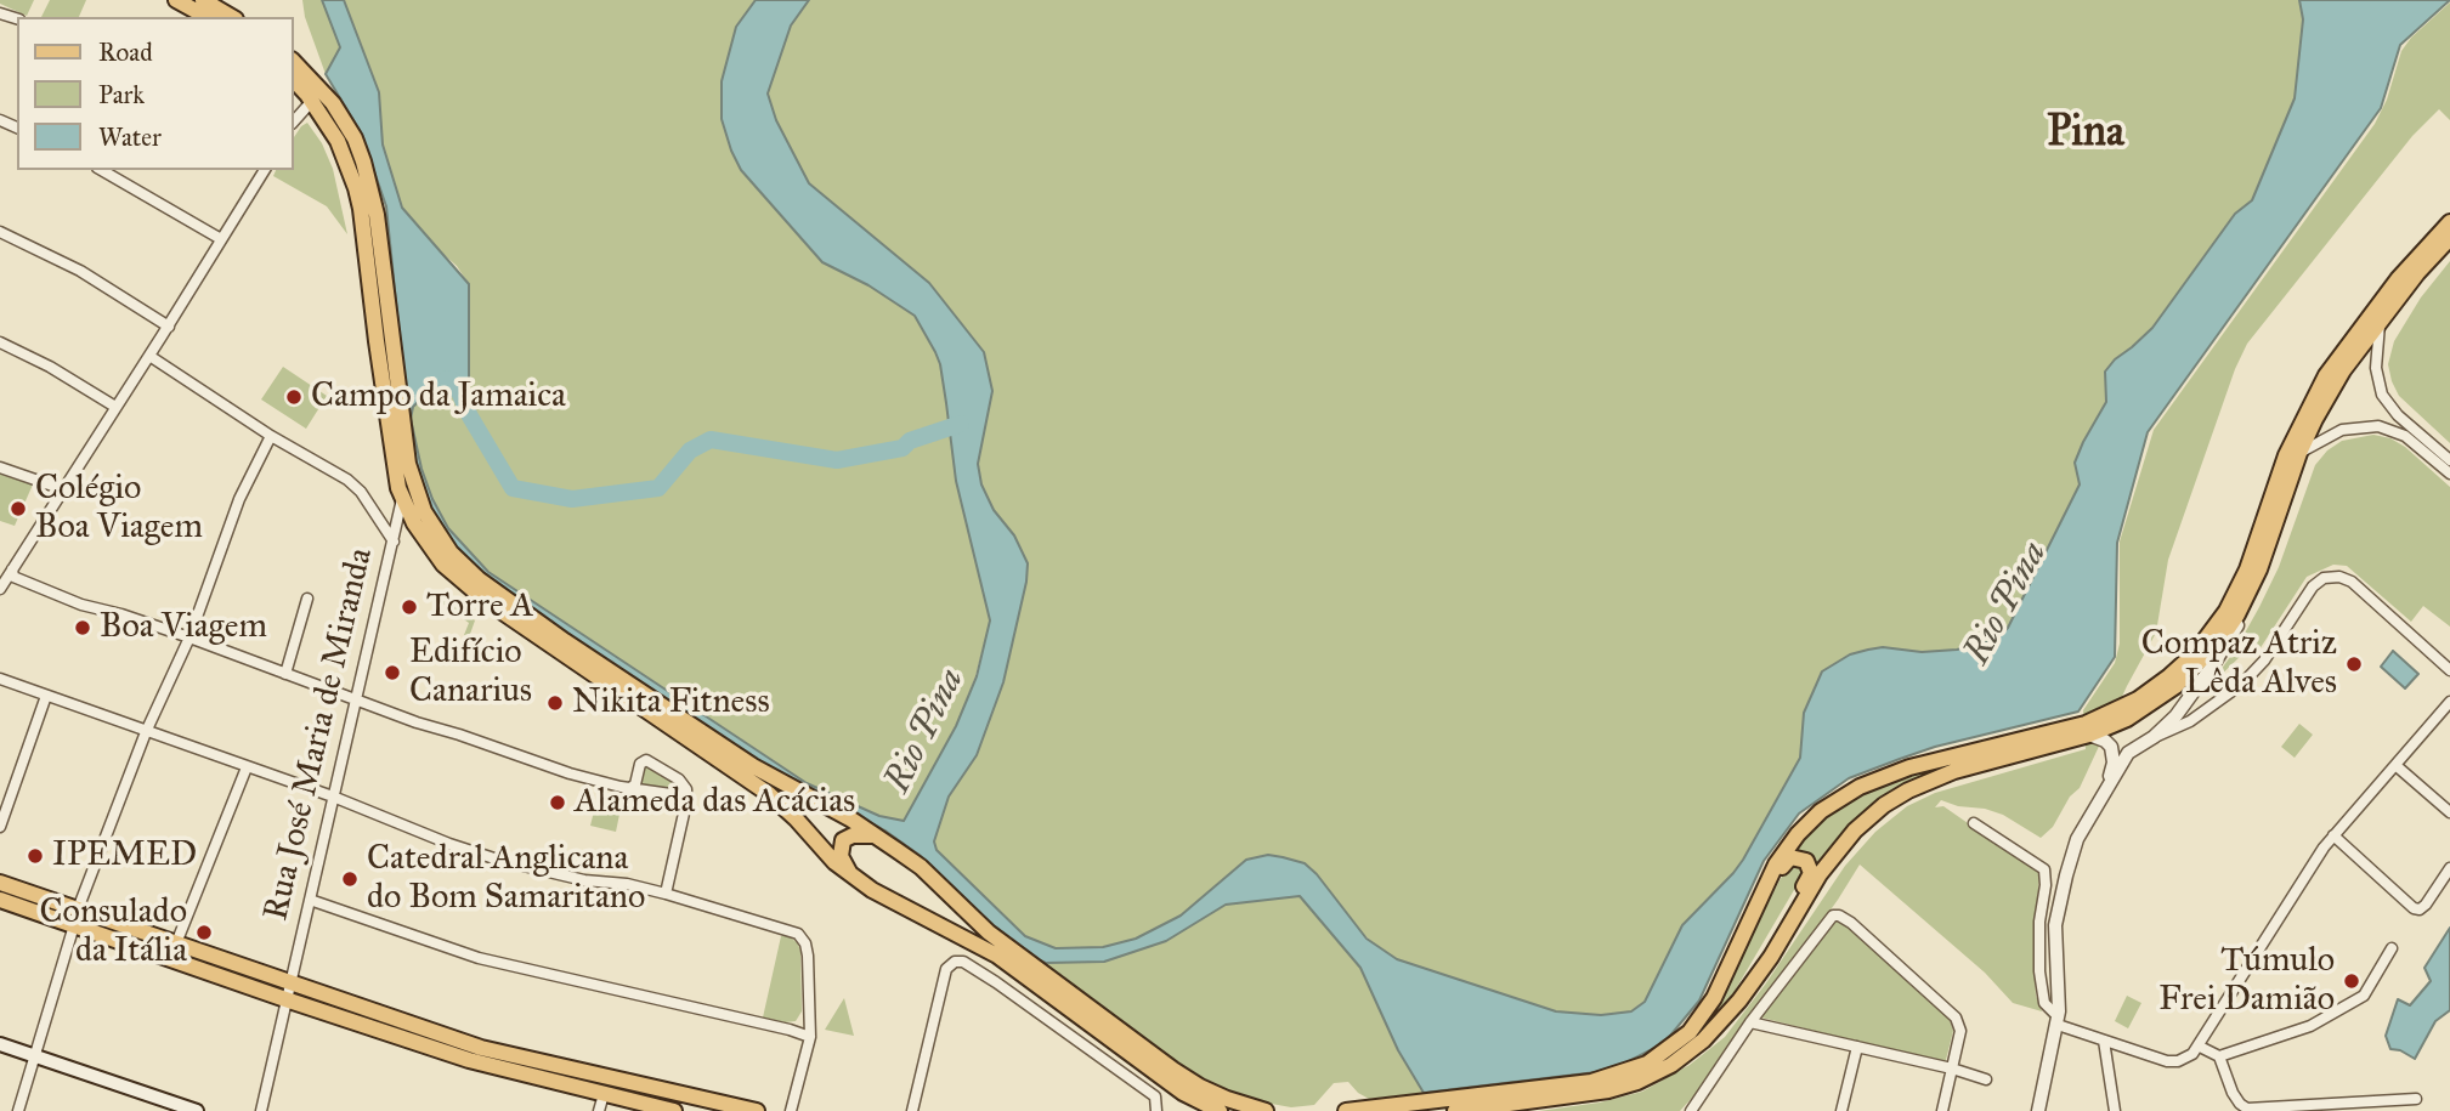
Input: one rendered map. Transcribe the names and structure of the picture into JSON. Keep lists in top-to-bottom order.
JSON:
{
  "streets": {
    "street": ["Rua José Maria de Miranda"]
  },
  "districts": ["Pina"],
  "water": ["Rio Pina"],
  "places": [
    "Campo da Jamaica",
    "Colégio Boa Viagem",
    "Torre A",
    "Boa Viagem",
    "Compaz Atriz Lêda Alves",
    "Edifício Canarius",
    "Nikita Fitness",
    "Alameda das Acácias",
    "IPEMED",
    "Catedral Anglicana do Bom Samaritano",
    "Consulado da Itália",
    "Túmulo Frei Damião"
  ],
  "legend": ["Road", "Park", "Water"]
}
